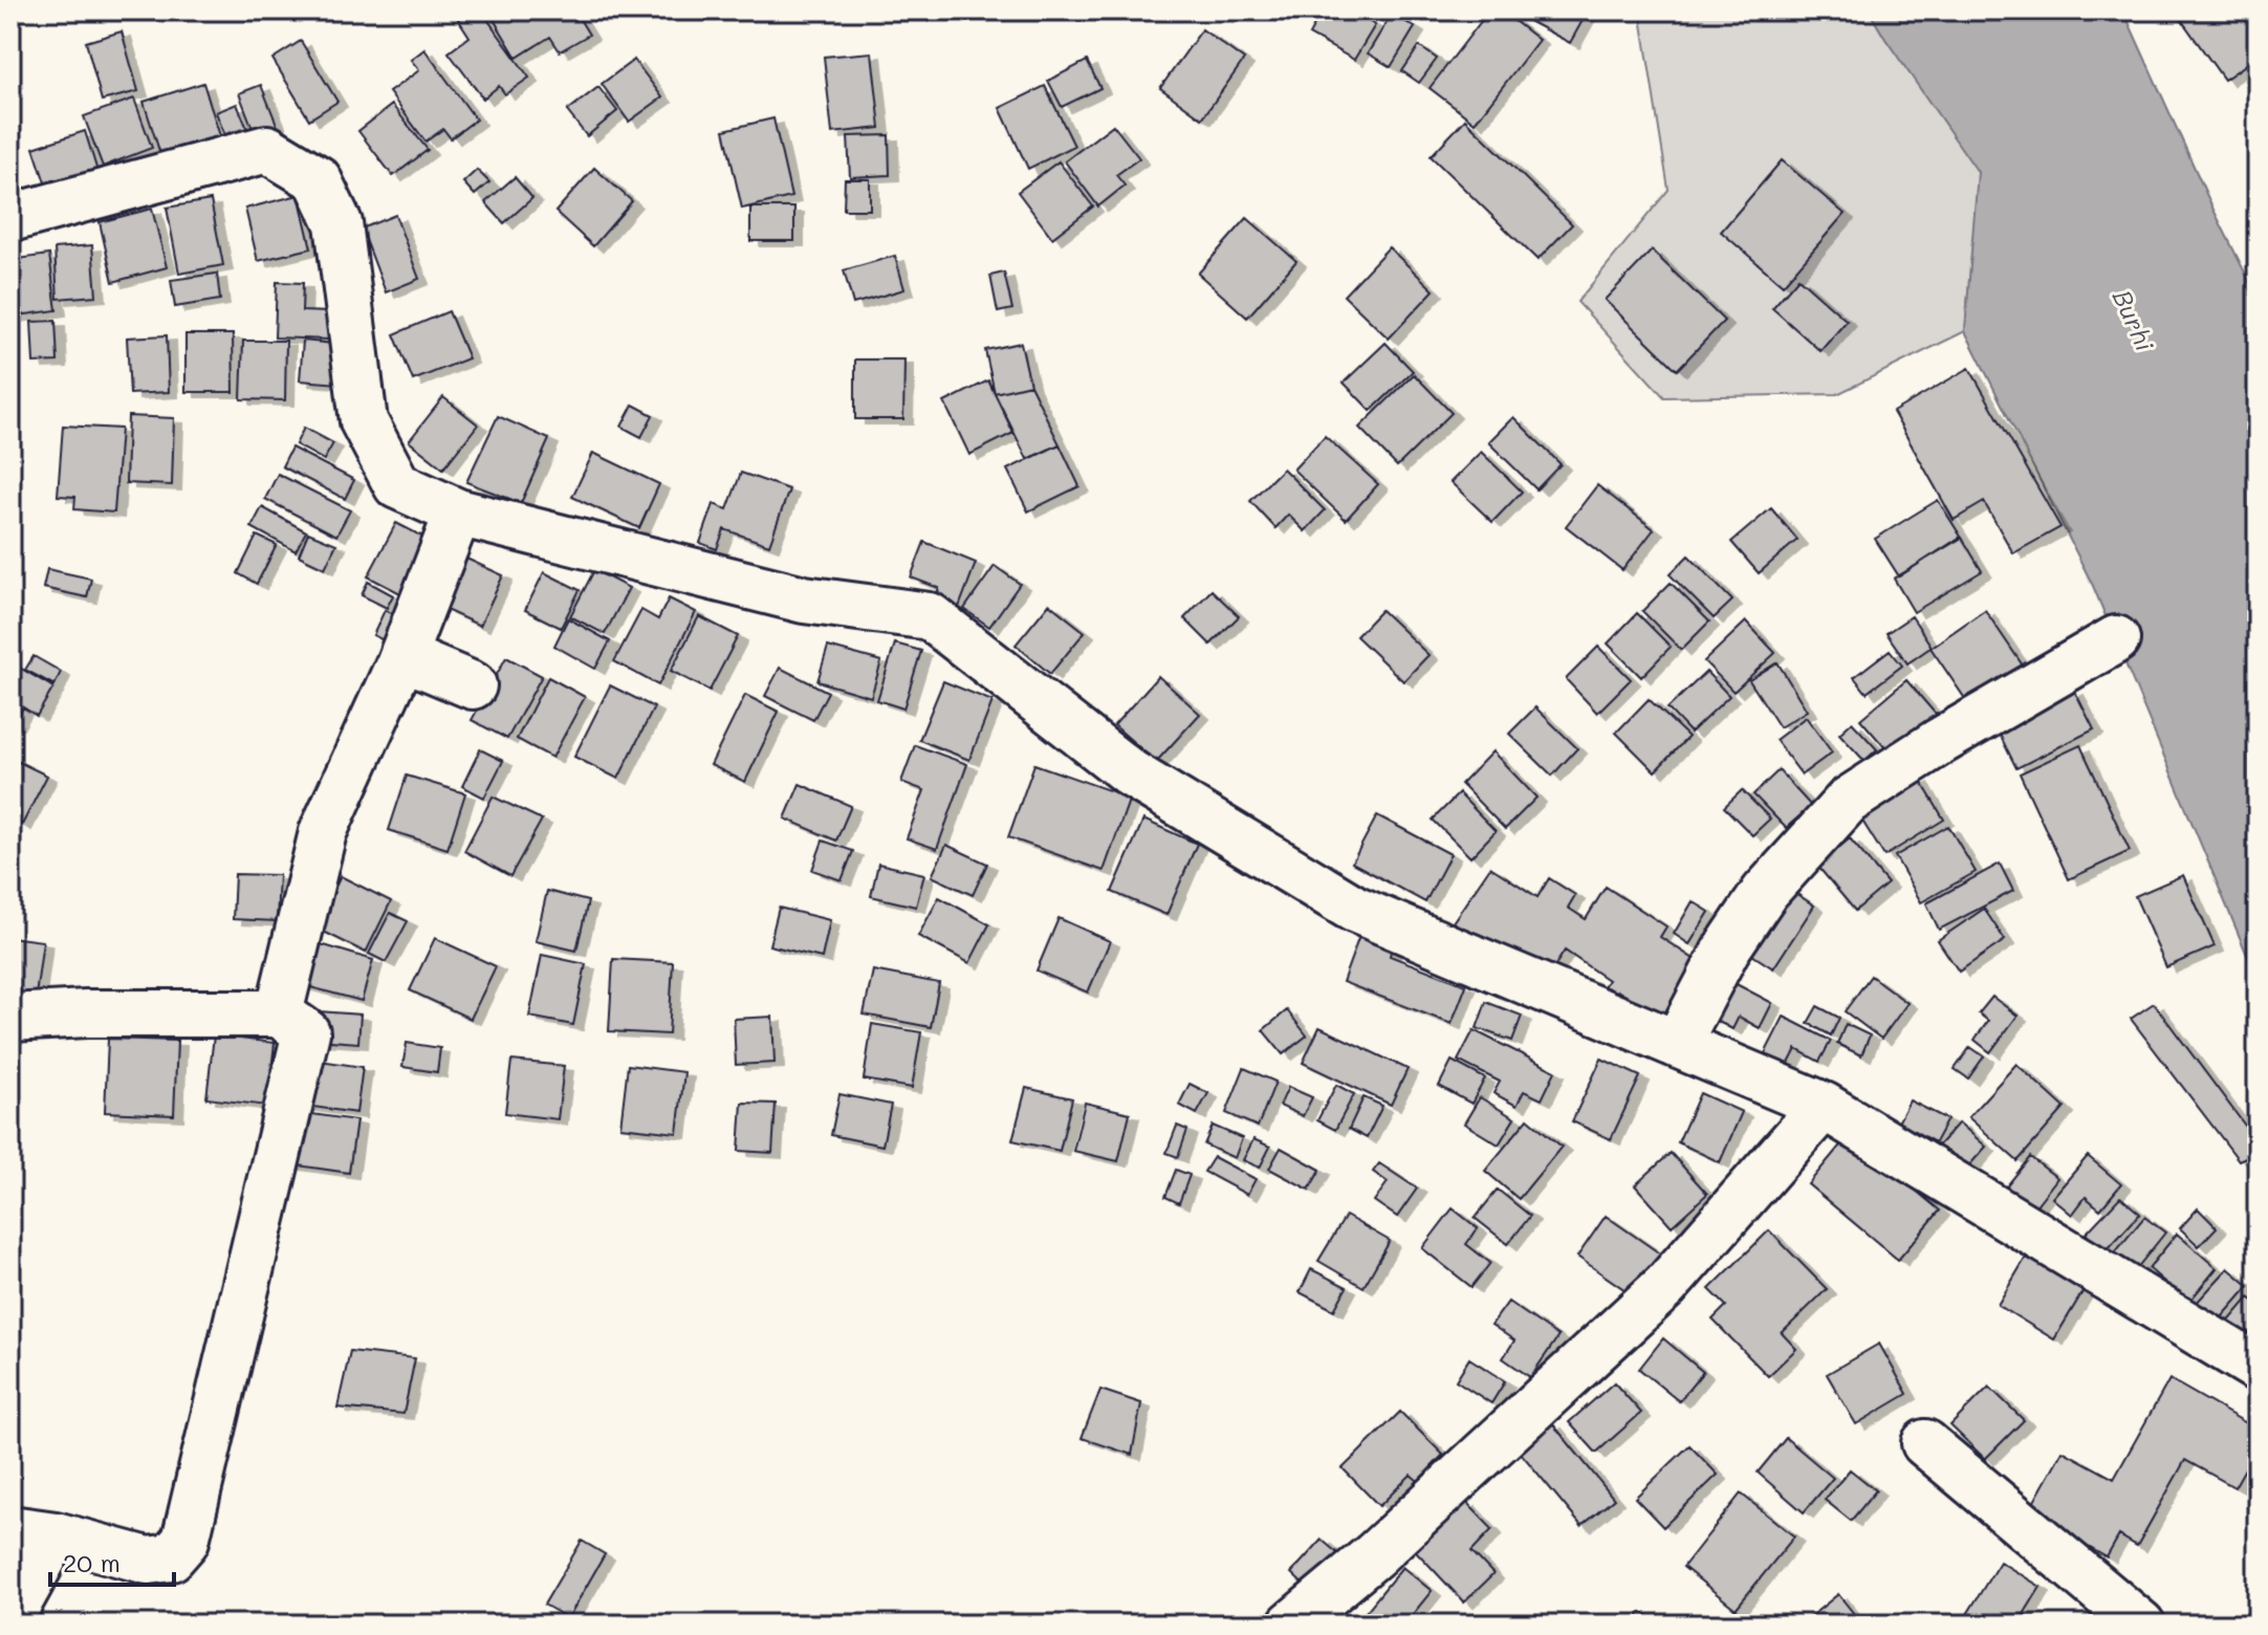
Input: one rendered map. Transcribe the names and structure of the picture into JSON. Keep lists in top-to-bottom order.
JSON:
{
  "water": ["Burhi"],
  "scale_bar": "20 m"
}
